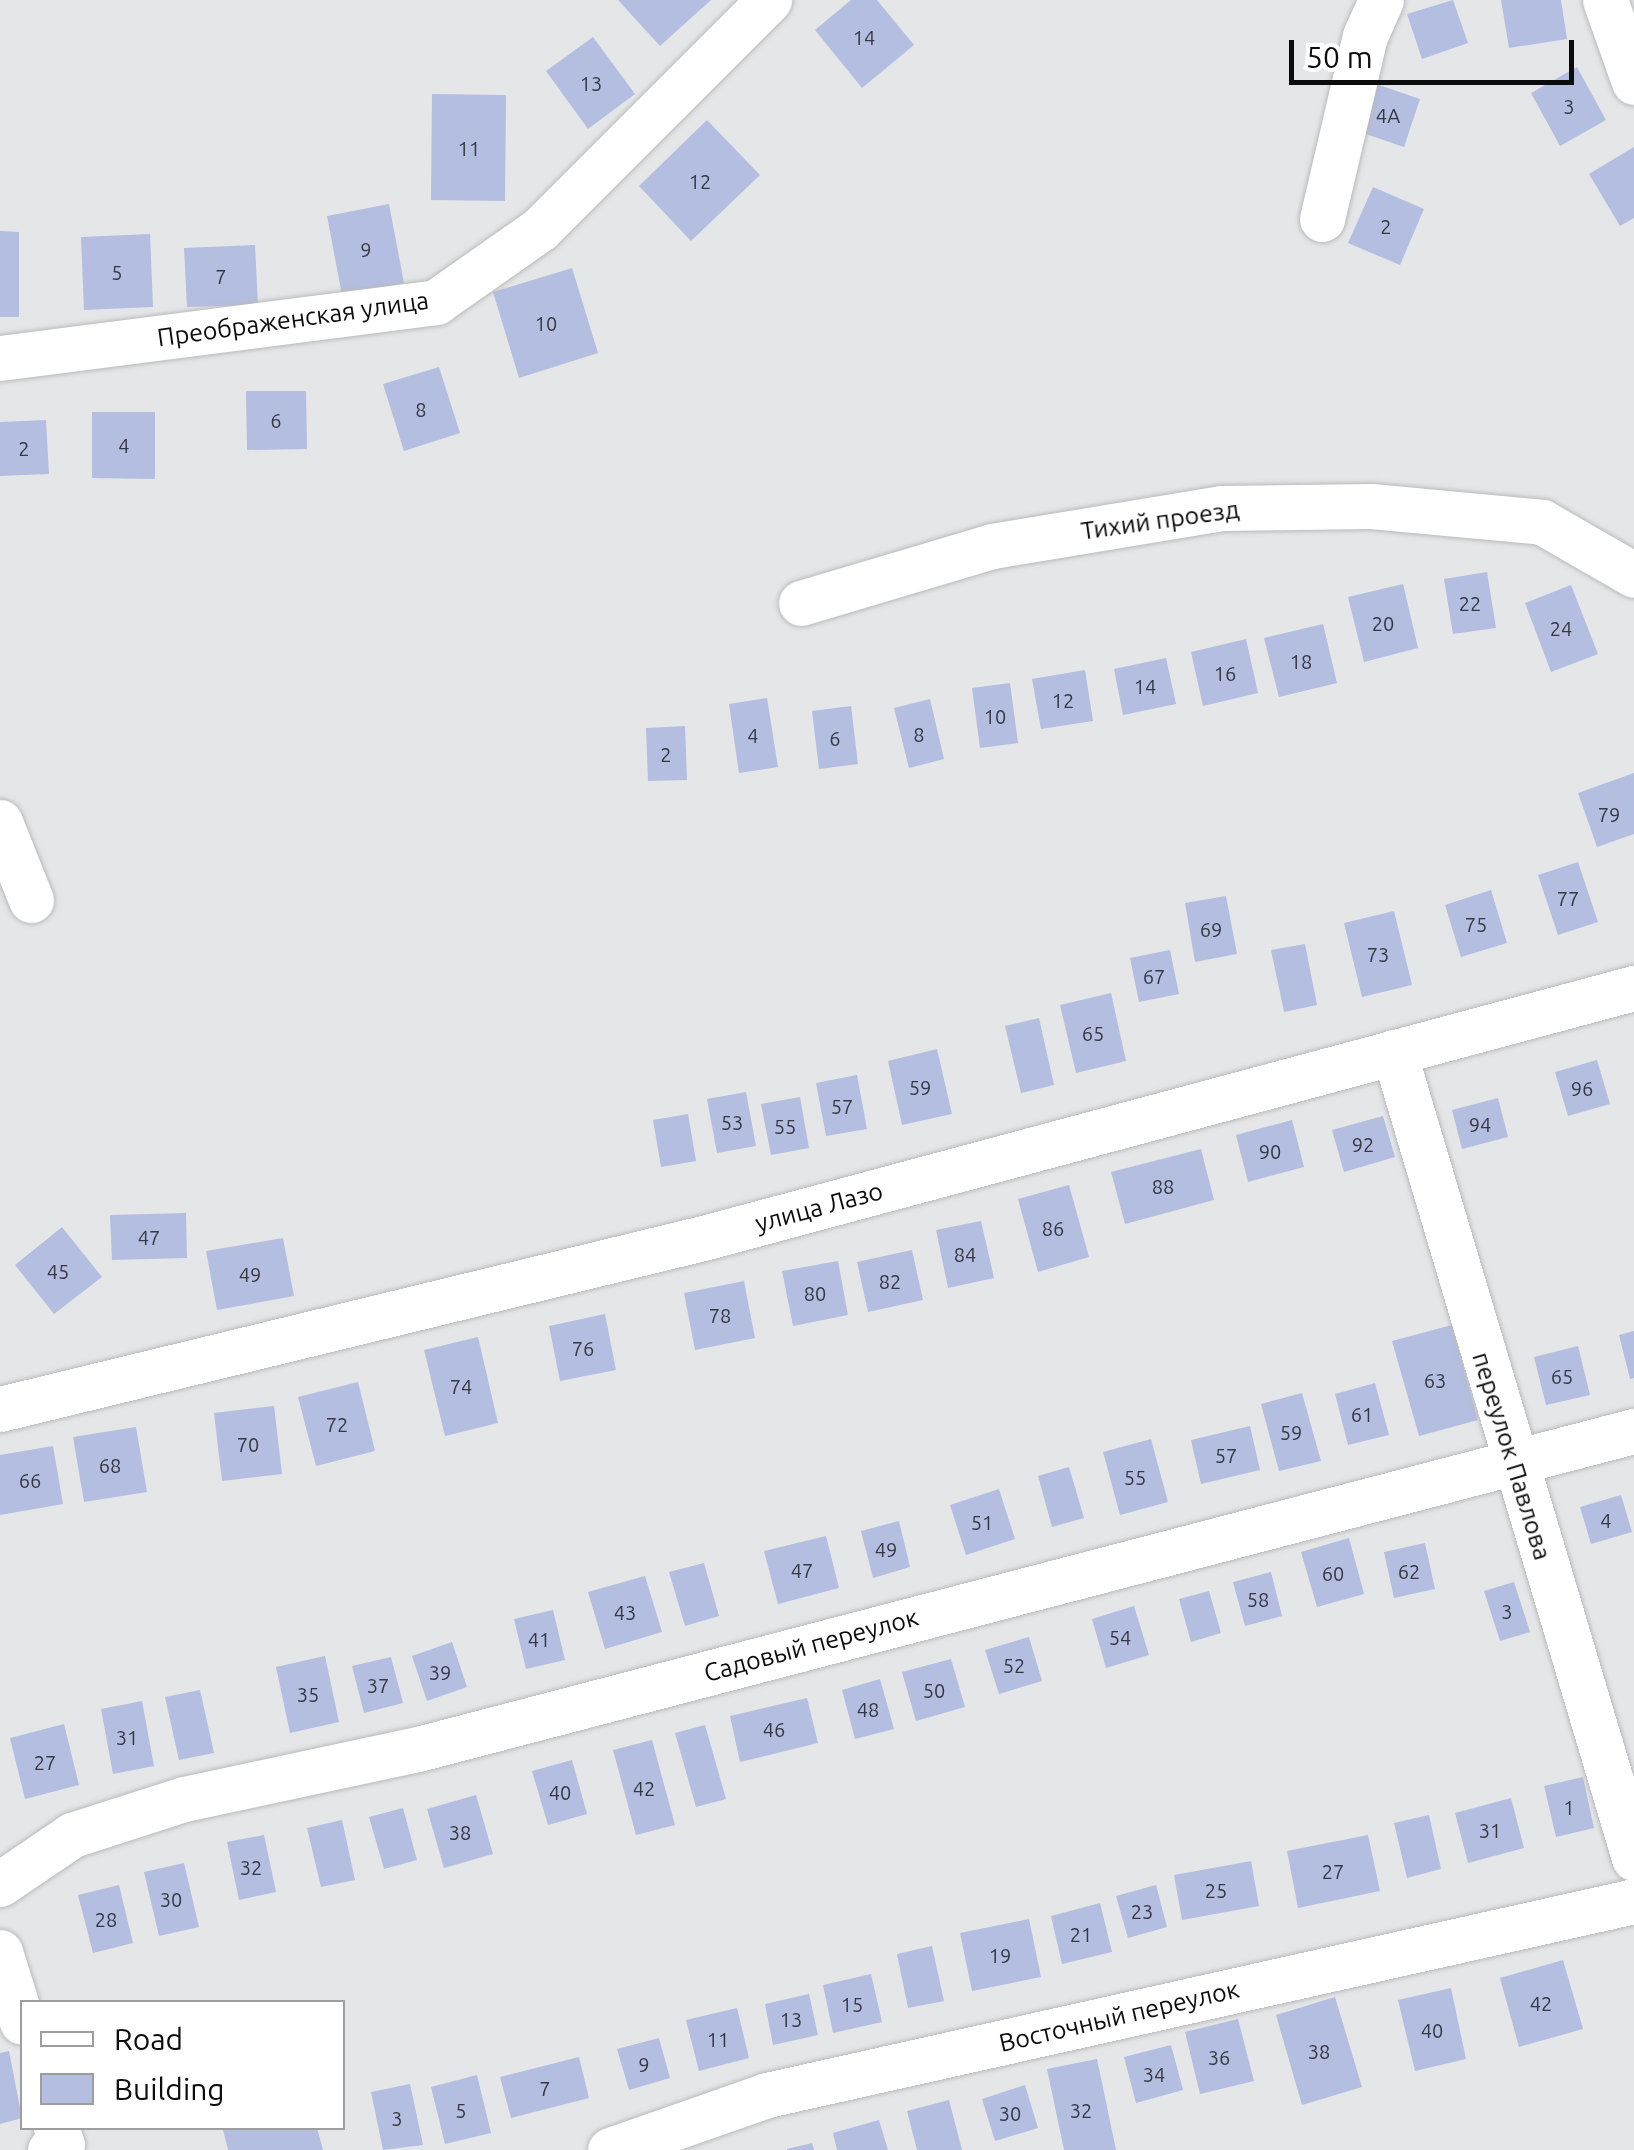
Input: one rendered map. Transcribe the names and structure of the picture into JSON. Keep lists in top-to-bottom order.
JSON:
{
  "streets": {
    "street": [
      "Преображенская улица",
      "Тихий проезд",
      "улица Лазо",
      "переулок Павлова",
      "Садовый переулок",
      "Восточный переулок"
    ]
  },
  "crossings": [
    ["улица Лазо", "переулок Павлова"],
    ["переулок Павлова", "Садовый переулок"]
  ],
  "house_numbers": [
    "14",
    "13",
    "3",
    "4А",
    "11",
    "12",
    "2",
    "9",
    "5",
    "7",
    "10",
    "8",
    "6",
    "4",
    "2",
    "22",
    "20",
    "24",
    "18",
    "16",
    "14",
    "12",
    "10",
    "8",
    "4",
    "6",
    "2",
    "79",
    "77",
    "75",
    "69",
    "73",
    "67",
    "65",
    "59",
    "96",
    "57",
    "53",
    "94",
    "55",
    "92",
    "90",
    "88",
    "86",
    "47",
    "84",
    "45",
    "49",
    "82",
    "80",
    "78",
    "76",
    "65",
    "63",
    "74",
    "61",
    "72",
    "59",
    "70",
    "57",
    "68",
    "55",
    "66",
    "4",
    "51",
    "49",
    "47",
    "62",
    "60",
    "58",
    "3",
    "43",
    "54",
    "41",
    "52",
    "39",
    "37",
    "50",
    "35",
    "48",
    "46",
    "31",
    "27",
    "42",
    "40",
    "1",
    "31",
    "38",
    "32",
    "27",
    "25",
    "30",
    "23",
    "28",
    "21",
    "19",
    "42",
    "15",
    "13",
    "40",
    "11",
    "38",
    "36",
    "9",
    "34",
    "7",
    "5",
    "32",
    "30",
    "3"
  ],
  "legend": ["Road", "Building"],
  "scale_bar": "50 m"
}
